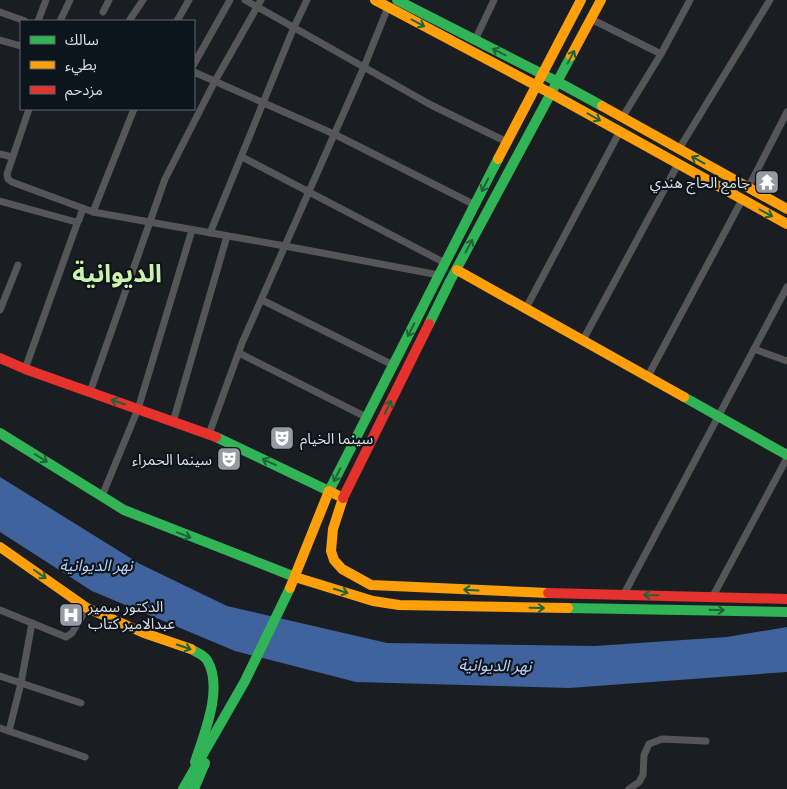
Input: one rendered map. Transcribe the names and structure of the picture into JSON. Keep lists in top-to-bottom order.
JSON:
{
  "districts": ["الديوانية"],
  "water": ["نهر الديوانية"],
  "places": {
    "temple": ["جامع الحاج هندي"],
    "theatre": ["سينما الخيام", "سينما الحمراء"],
    "hospital": ["الدكتور سمير عبدالامير كتاب"]
  },
  "legend": ["سالك", "بطيء", "مزدحم"]
}
